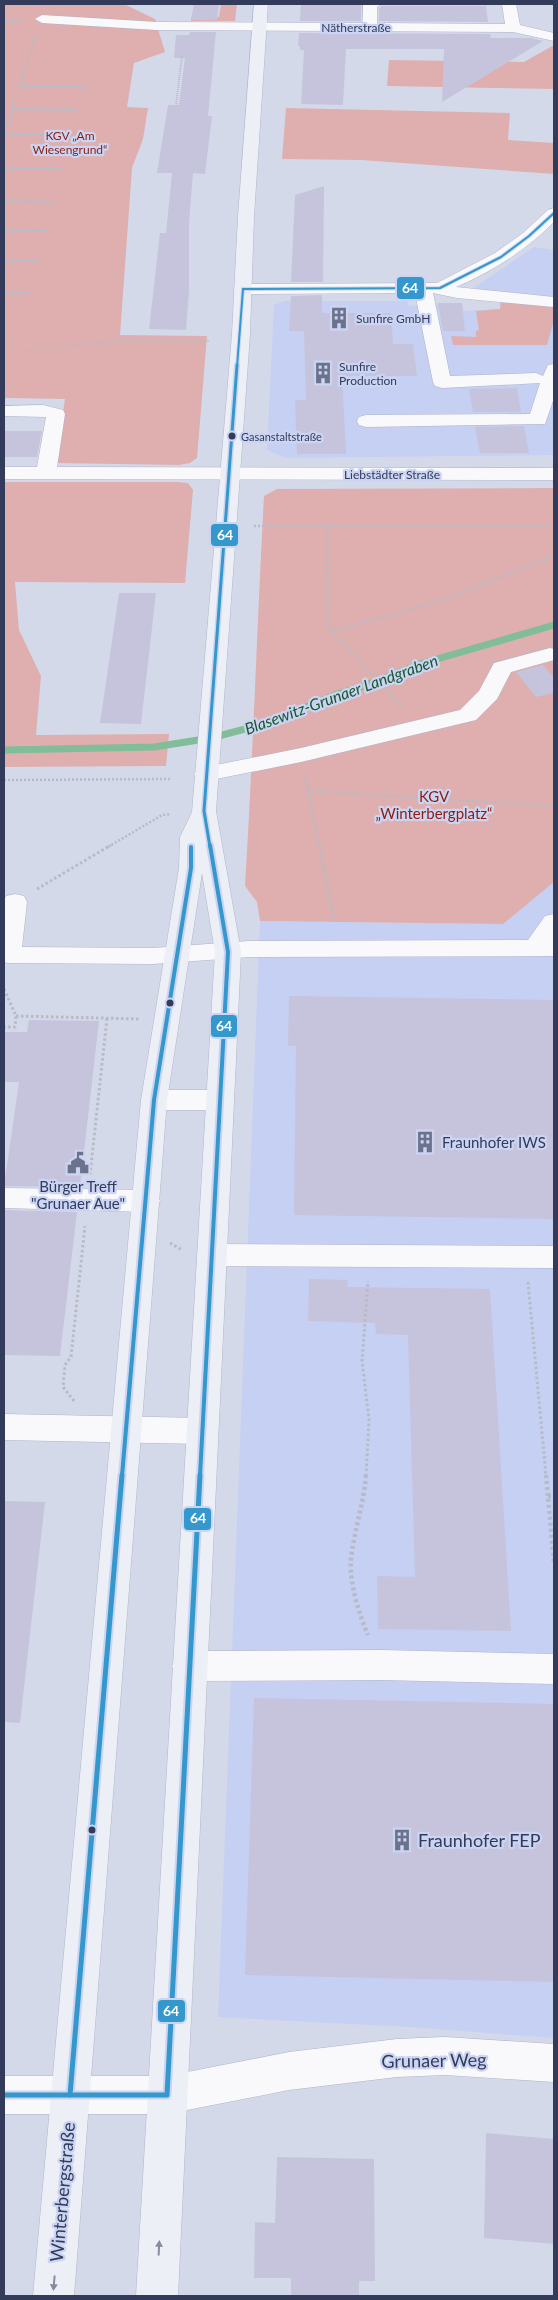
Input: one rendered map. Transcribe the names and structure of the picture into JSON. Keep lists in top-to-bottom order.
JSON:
{
  "streets": {
    "main road": ["Winterbergstraße"],
    "street": ["Nätherstraße", "Liebstädter Straße", "Grunaer Weg"]
  },
  "crossings": [
    ["Nätherstraße", "Winterbergstraße"],
    ["Liebstädter Straße", "Winterbergstraße"],
    ["Grunaer Weg", "Winterbergstraße"]
  ],
  "water": ["Blasewitz‐Grunaer Landgraben"],
  "parks": ["KGV „Am Wiesengrund“", "KGV „Winterbergplatz“"],
  "places": {
    "building": [
      "Sunfire GmbH",
      "Sunfire Production",
      "Fraunhofer IWS",
      "Fraunhofer FEP"
    ],
    "other": ["Gasanstaltstraße"],
    "public building": ["Bürger Treff \"Grunaer Aue\""]
  },
  "lines": ["transit line 64"]
}
